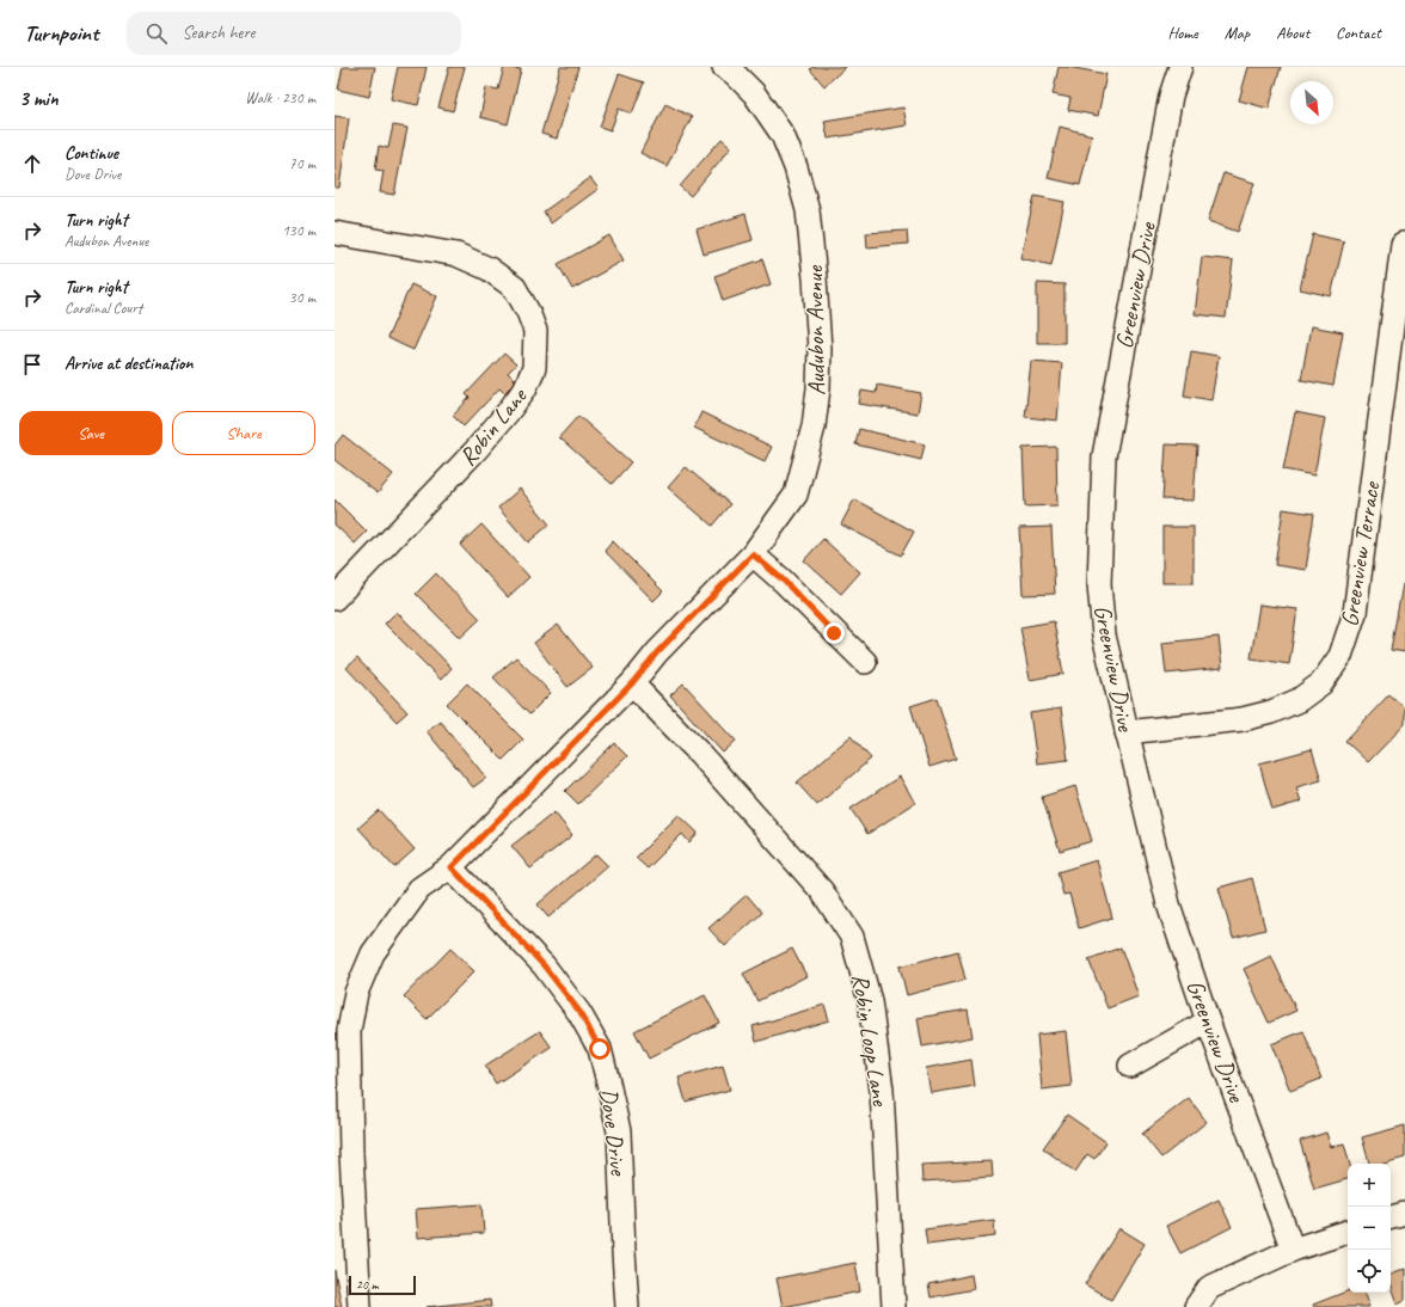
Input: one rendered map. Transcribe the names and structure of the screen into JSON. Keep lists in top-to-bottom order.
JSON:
{
  "streets": {
    "street": [
      "Greenview Drive",
      "Audubon Avenue",
      "Robin Lane",
      "Greenview Terrace",
      "Robin Loop Lane",
      "Dove Drive"
    ]
  },
  "crossings": [
    ["Greenview Drive", "Greenview Terrace"],
    ["Audubon Avenue", "Robin Loop Lane"],
    ["Audubon Avenue", "Dove Drive"]
  ],
  "scale_bar": "20 m",
  "north": "bottom right",
  "page": {
    "header": "Turnpoint",
    "search": "Search here",
    "nav": [
      "Home",
      "Map",
      "About",
      "Contact"
    ],
    "heading": ["3 min", "Walk · 230 m"],
    "list": [
      ["Continue", "Dove Drive", "70 m"],
      ["Turn right", "Audubon Avenue", "130 m"],
      ["Turn right", "Cardinal Court", "30 m"],
      "Arrive at destination"
    ],
    "buttons": ["Save", "Share"],
    "map_buttons": ["+", "−"],
    "scale": "20 m"
  }
}
